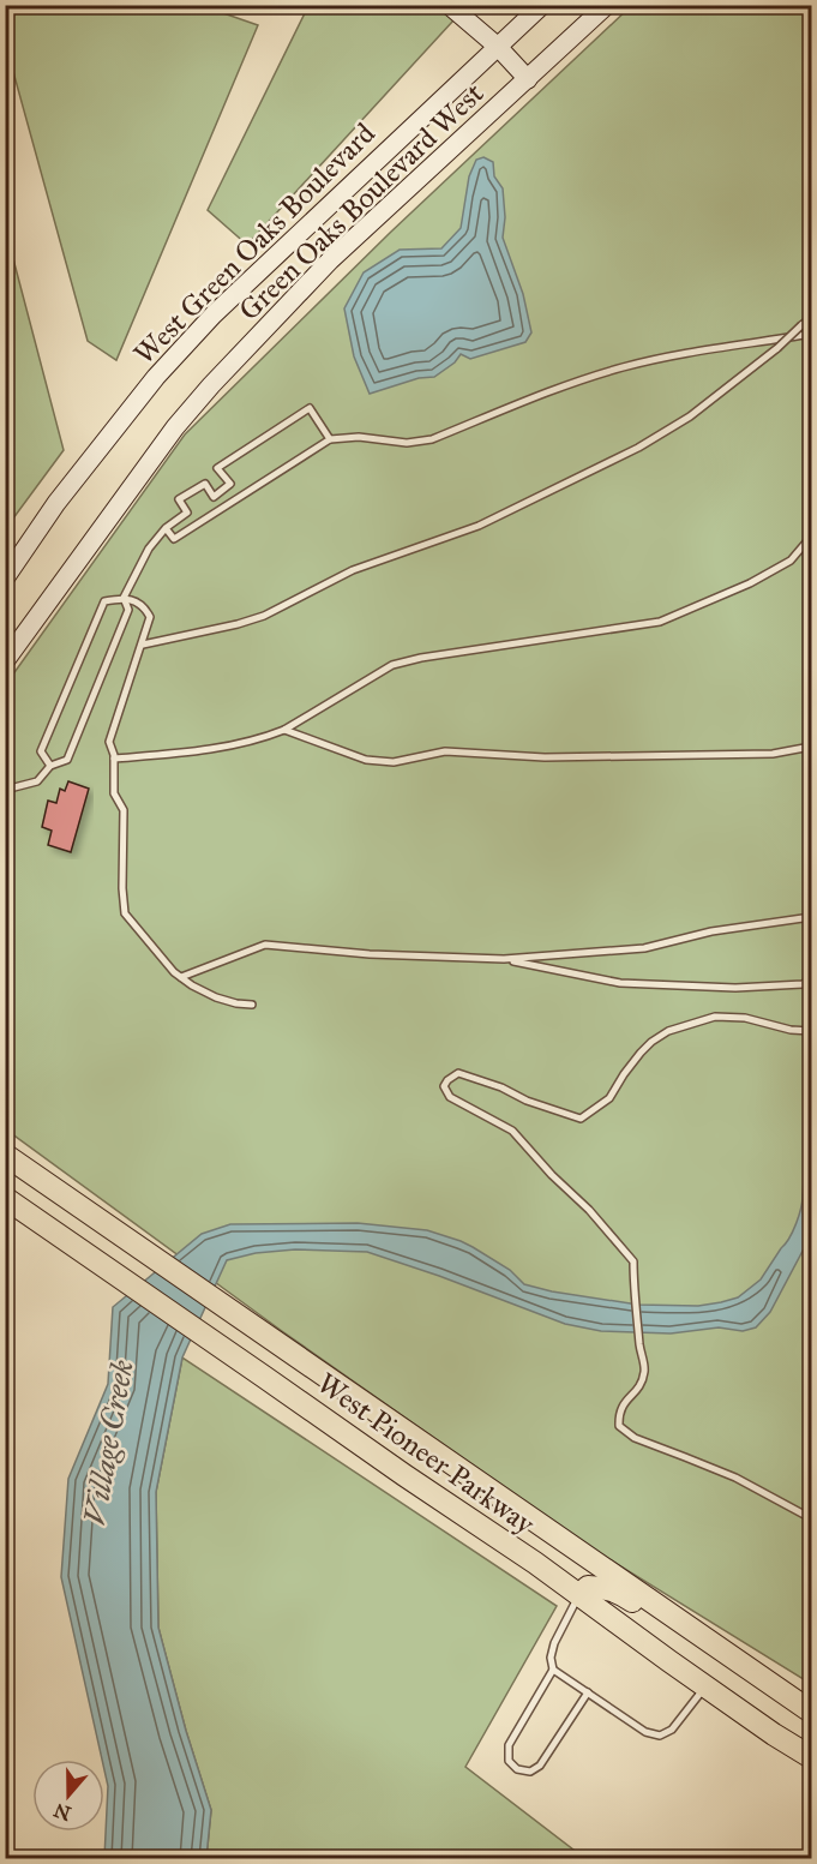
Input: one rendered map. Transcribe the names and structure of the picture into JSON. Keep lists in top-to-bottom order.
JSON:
{
  "streets": {
    "main road": ["Green Oaks Boulevard West", "West Green Oaks Boulevard", "West Pioneer Parkway"]
  },
  "water": ["Village Creek"],
  "north": "bottom"
}
